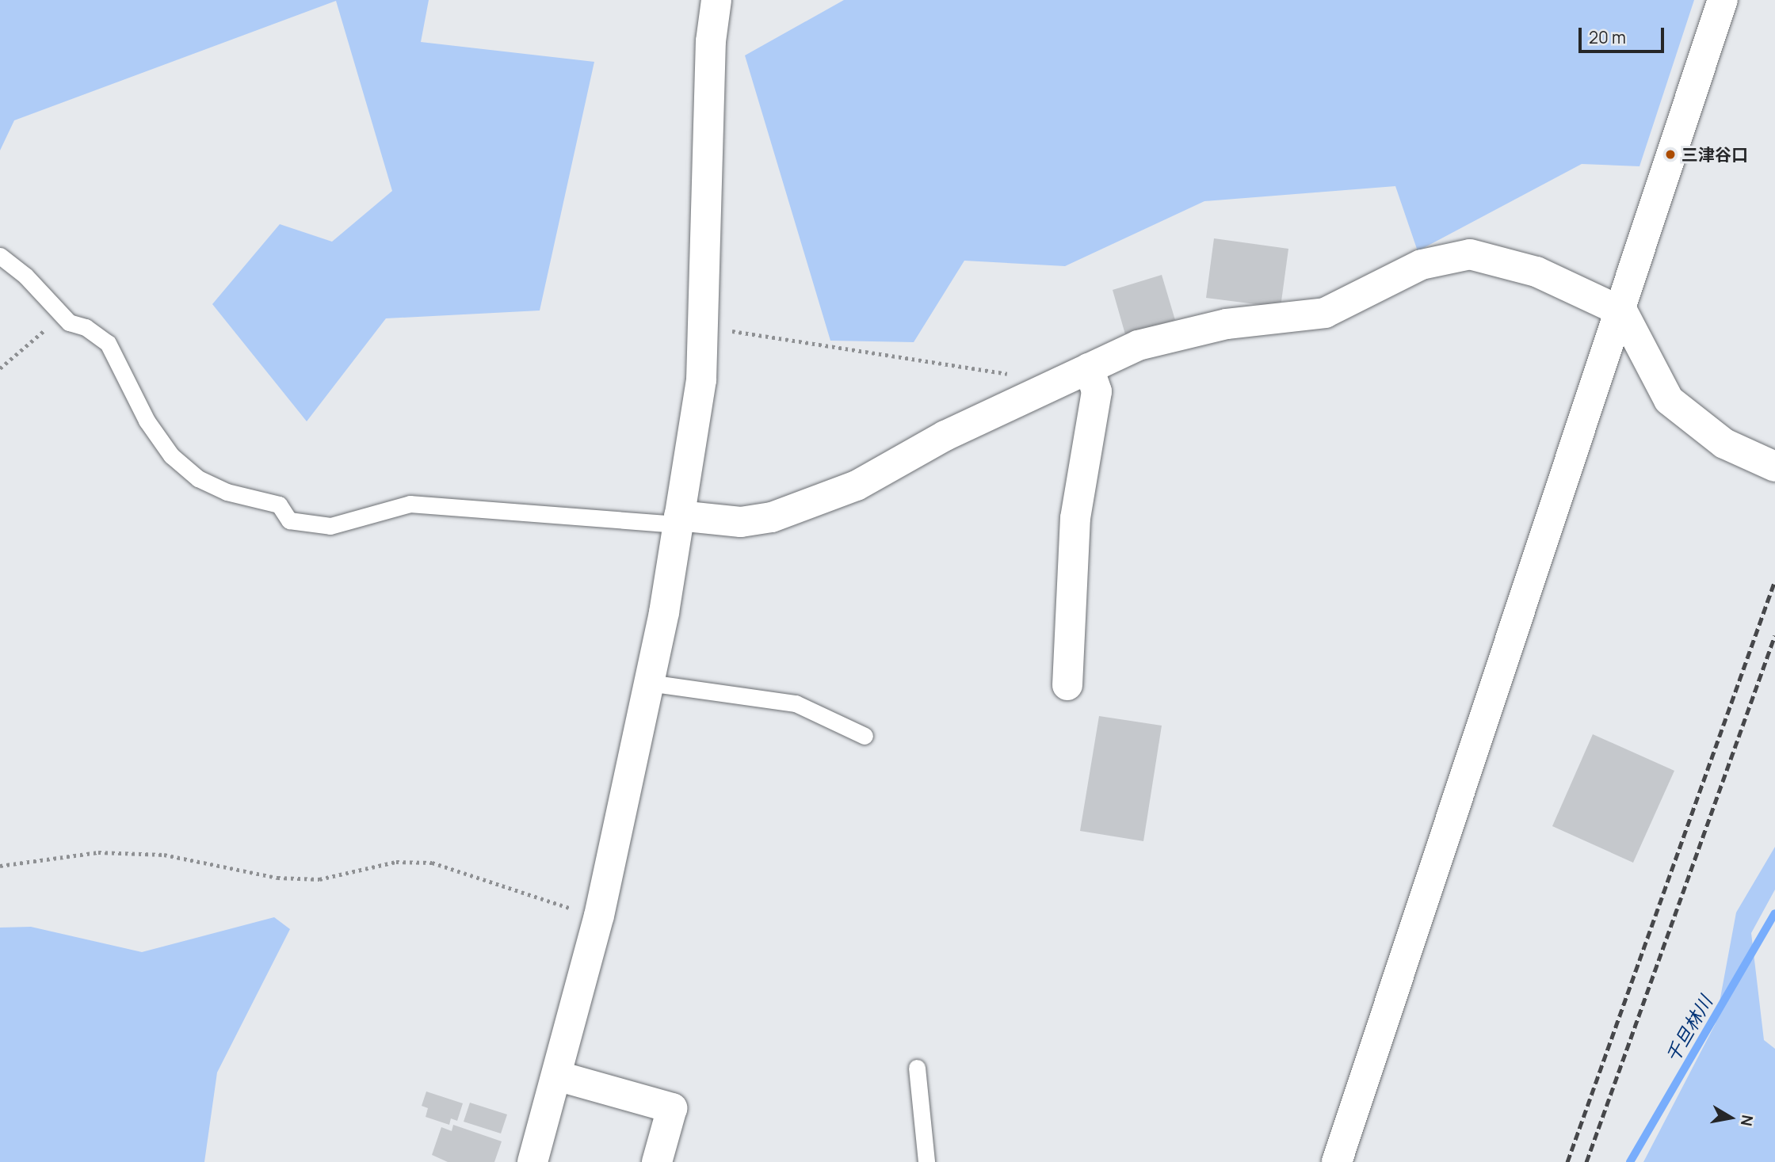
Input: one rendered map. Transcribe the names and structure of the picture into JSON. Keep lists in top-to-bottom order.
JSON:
{
  "water": ["千旦林川"],
  "places": ["三津谷口"],
  "scale_bar": "20 m",
  "north": "right"
}
